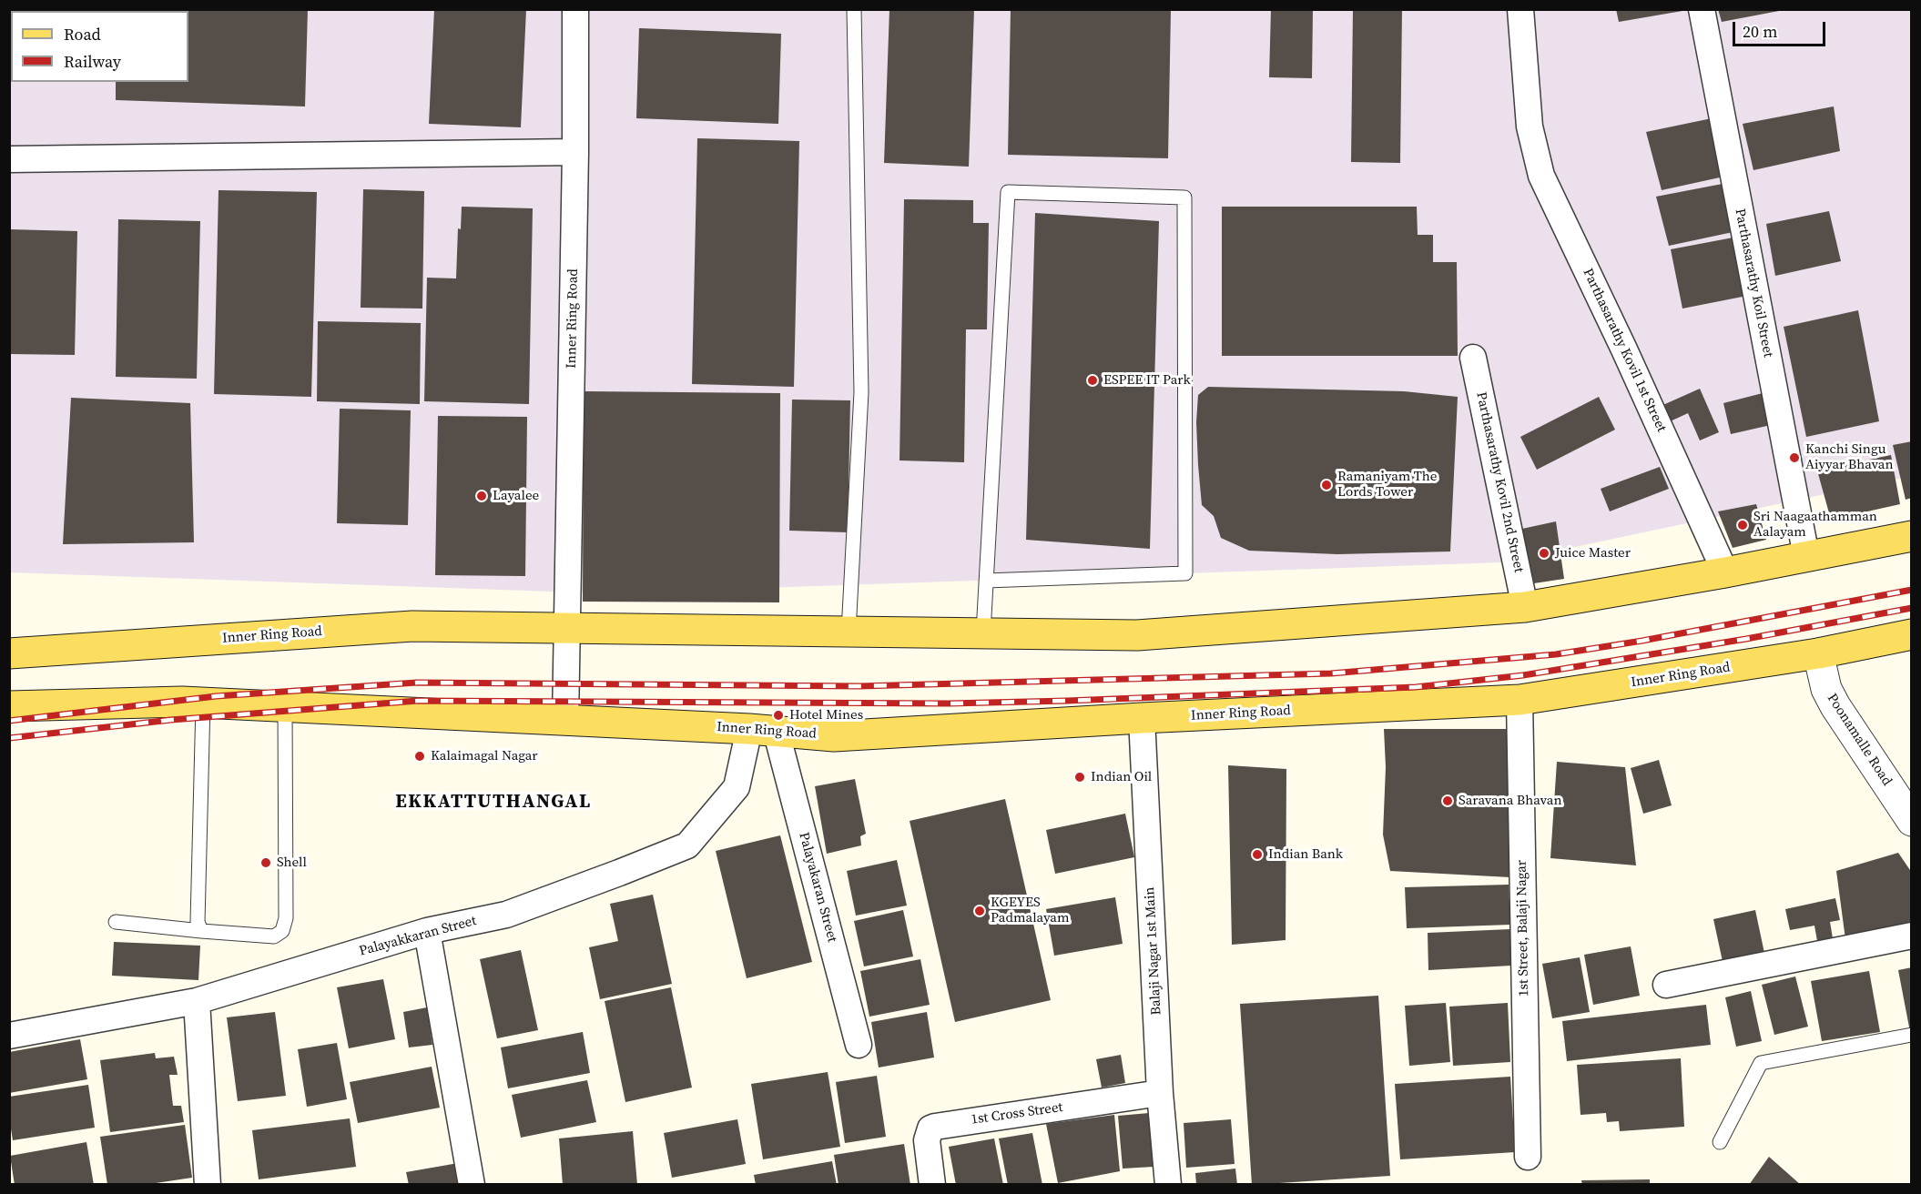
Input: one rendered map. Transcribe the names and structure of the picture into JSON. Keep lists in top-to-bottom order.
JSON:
{
  "streets": {
    "main road": ["Inner Ring Road"],
    "street": [
      "Parthasarathy Koil Street",
      "Parthasarathy Kovil 1st Street",
      "Parthasarathy Kovil 2nd Street",
      "Poonamalle Road",
      "Palayakaran Street",
      "1st Street, Balaji Nagar",
      "Palayakkaran Street",
      "Balaji Nagar 1st Main",
      "1st Cross Street"
    ]
  },
  "crossings": [
    ["Parthasarathy Koil Street", "Inner Ring Road"],
    ["Inner Ring Road", "Parthasarathy Kovil 1st Street"],
    ["Inner Ring Road", "Parthasarathy Kovil 2nd Street"],
    ["Inner Ring Road", "Poonamalle Road"],
    ["Inner Ring Road", "Palayakaran Street"],
    ["Inner Ring Road", "1st Street, Balaji Nagar"],
    ["Inner Ring Road", "Palayakkaran Street"],
    ["Inner Ring Road", "Balaji Nagar 1st Main"],
    ["Palayakaran Street", "Palayakkaran Street"],
    ["Balaji Nagar 1st Main", "1st Cross Street"]
  ],
  "districts": ["EKKATTUTHANGAL"],
  "places": [
    "ESPEE IT Park",
    "Kanchi Singu Aiyyar Bhavan",
    "Ramaniyam The Lords Tower",
    "Layalee",
    "Sri Naagaathamman Aalayam",
    "Juice Master",
    "Hotel Mines",
    "Kalaimagal Nagar",
    "Indian Oil",
    "Saravana Bhavan",
    "Indian Bank",
    "Shell",
    "KGEYES Padmalayam"
  ],
  "legend": ["Road", "Railway"],
  "scale_bar": "20 m"
}
